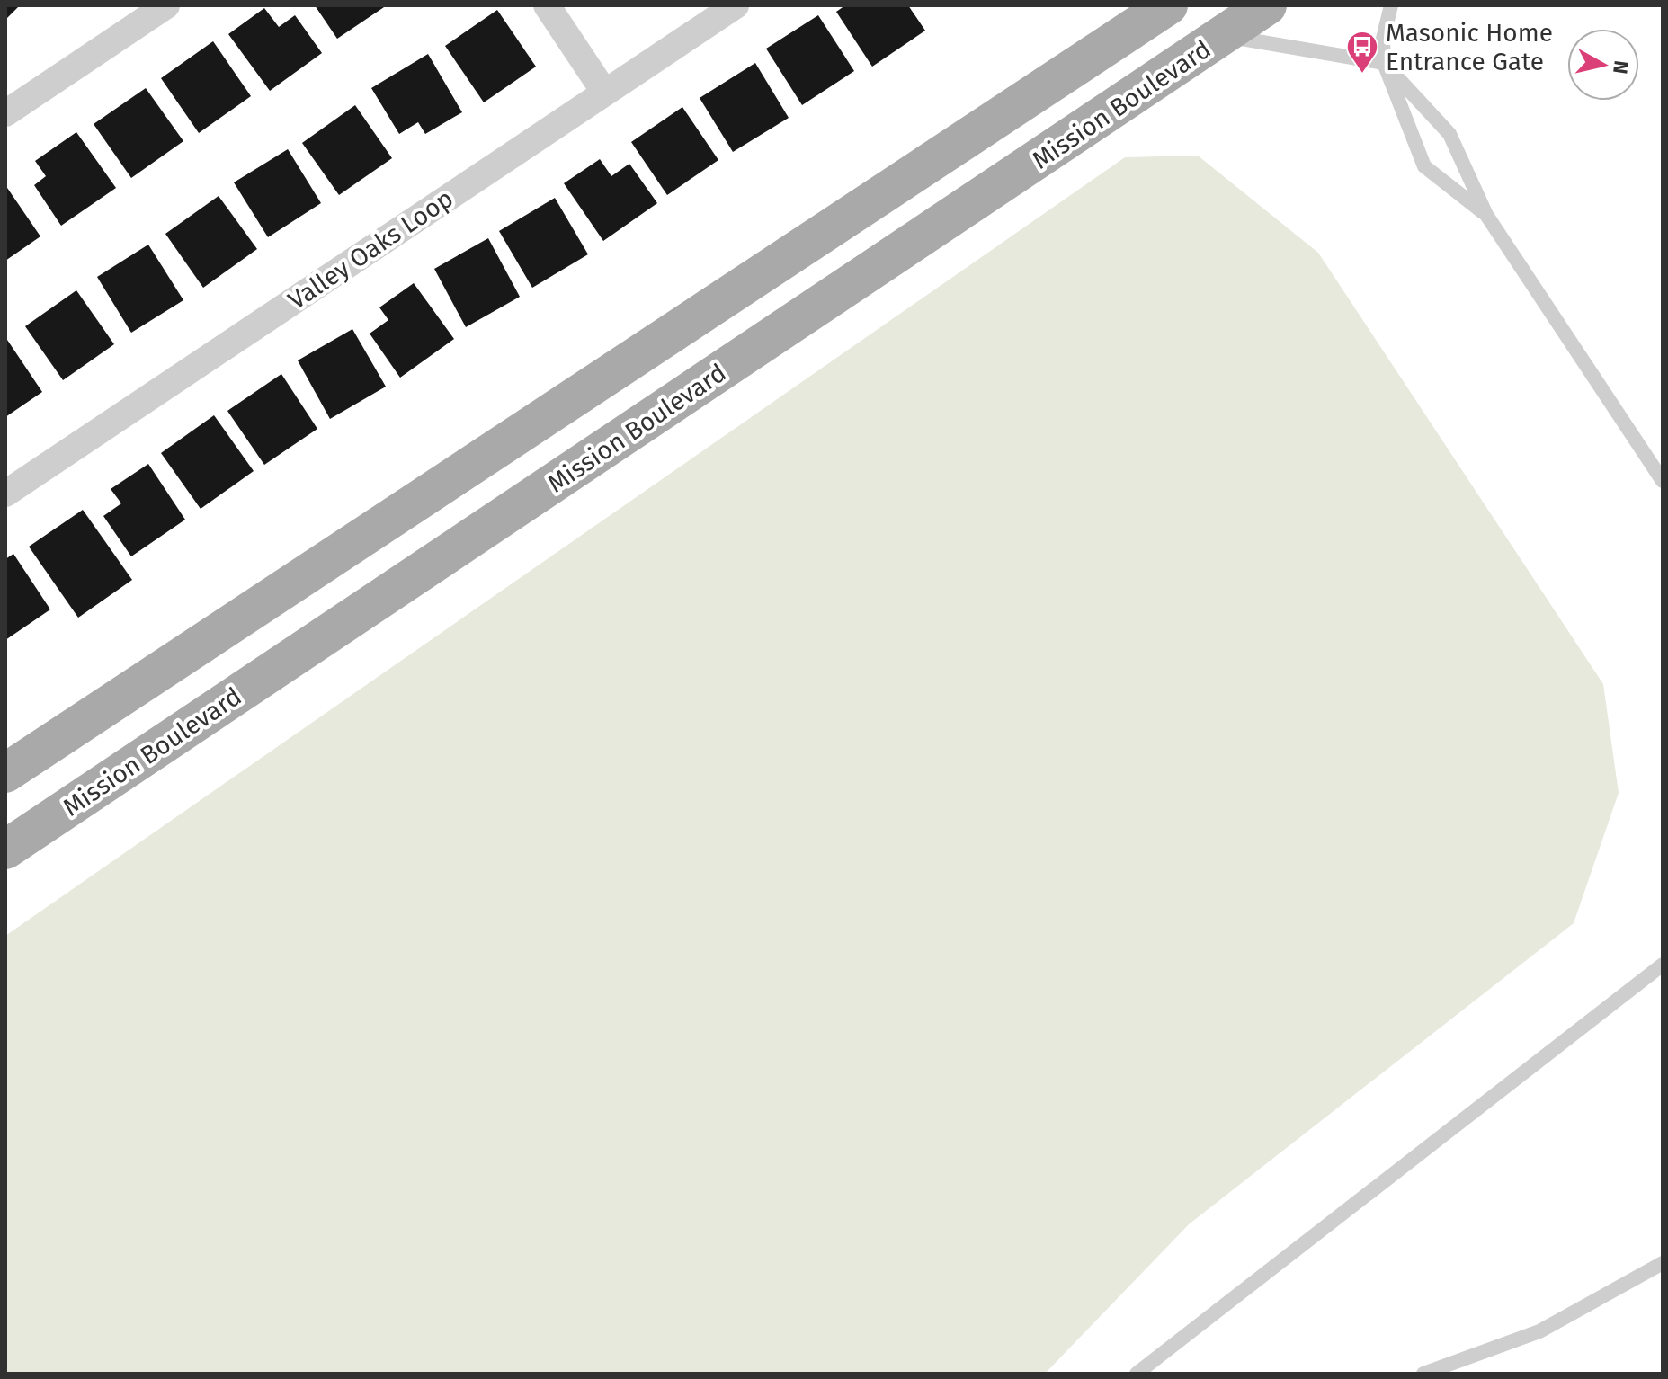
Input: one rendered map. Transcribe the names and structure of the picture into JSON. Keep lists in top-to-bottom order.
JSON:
{
  "streets": {
    "main road": ["Mission Boulevard"],
    "street": ["Valley Oaks Loop"]
  },
  "places": {
    "bus stop": ["Masonic Home Entrance Gate"]
  },
  "north": "right"
}
